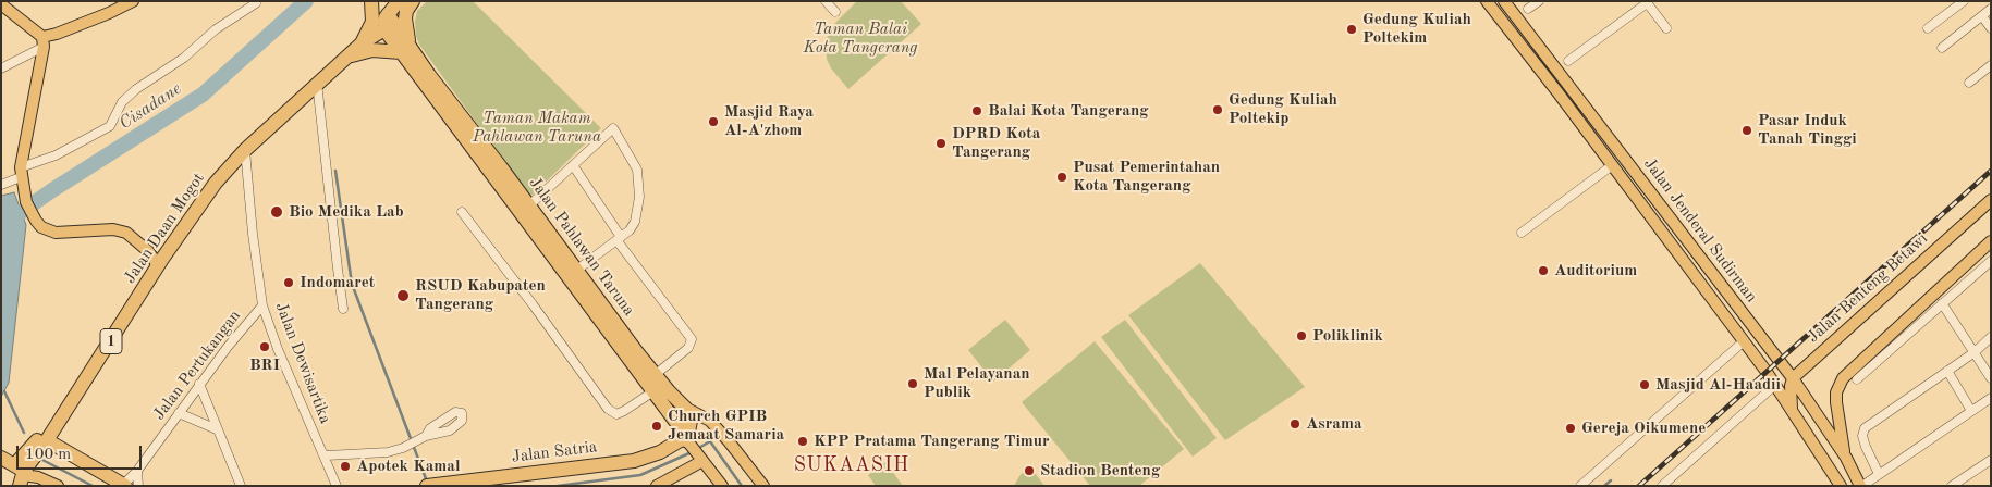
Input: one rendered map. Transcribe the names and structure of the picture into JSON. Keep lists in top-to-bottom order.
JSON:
{
  "streets": {
    "highway": [
      "Jalan Daan Mogot",
      "Jalan Pahlawan Taruna",
      "1",
      "Jalan Satria"
    ],
    "main road": ["Jalan Jenderal Sudirman", "Jalan Benteng Betawi"],
    "street": ["Jalan Dewisartika", "Jalan Pertukangan"]
  },
  "crossings": [
    ["Jalan Daan Mogot", "Jalan Pahlawan Taruna"],
    ["Jalan Daan Mogot", "Jalan Dewisartika"],
    ["Jalan Jenderal Sudirman", "Jalan Benteng Betawi"],
    ["Jalan Pahlawan Taruna", "Jalan Satria"],
    ["Jalan Dewisartika", "Jalan Pertukangan"]
  ],
  "districts": ["SUKAASIH"],
  "water": ["Cisadane"],
  "parks": ["Taman Balai Kota Tangerang", "Taman Makam Pahlawan Taruna"],
  "places": [
    "Gedung Kuliah Poltekim",
    "Gedung Kuliah Poltekip",
    "Balai Kota Tangerang",
    "Masjid Raya Al-A'zhom",
    "Pasar Induk Tanah Tinggi",
    "DPRD Kota Tangerang",
    "Pusat Pemerintahan Kota Tangerang",
    "Bio Medika Lab",
    "Auditorium",
    "Indomaret",
    "RSUD Kabupaten Tangerang",
    "Poliklinik",
    "BRI",
    "Mal Pelayanan Publik",
    "Masjid Al-Haadii",
    "Asrama",
    "Church GPIB Jemaat Samaria",
    "Gereja Oikumene",
    "KPP Pratama Tangerang Timur",
    "Apotek Kamal",
    "Stadion Benteng"
  ],
  "scale_bar": "100 m"
}
